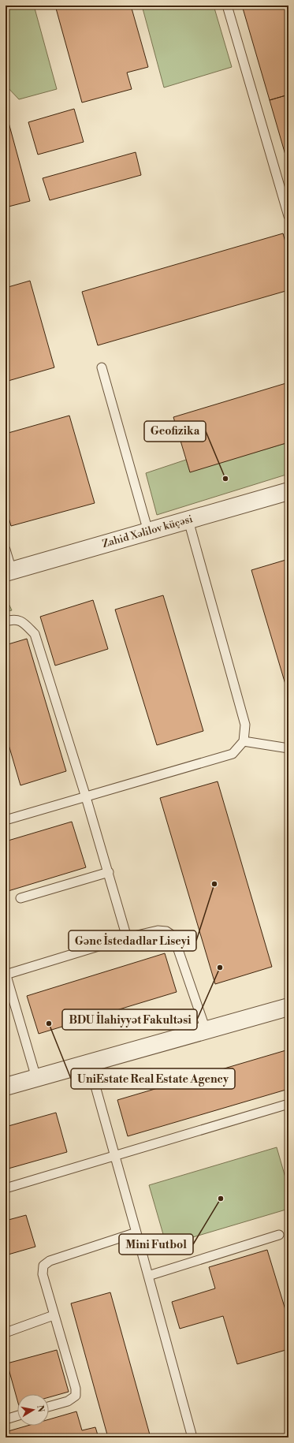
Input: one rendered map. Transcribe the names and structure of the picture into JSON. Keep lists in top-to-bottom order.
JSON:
{
  "streets": {
    "street": ["Zahid Xəlilov küçəsi"]
  },
  "places": [
    "Geofizika",
    "Gənc İstedadlar Liseyi",
    "BDU İlahiyyət Fakultəsi",
    "UniEstate Real Estate Agency",
    "Mini Futbol"
  ],
  "north": "right"
}
